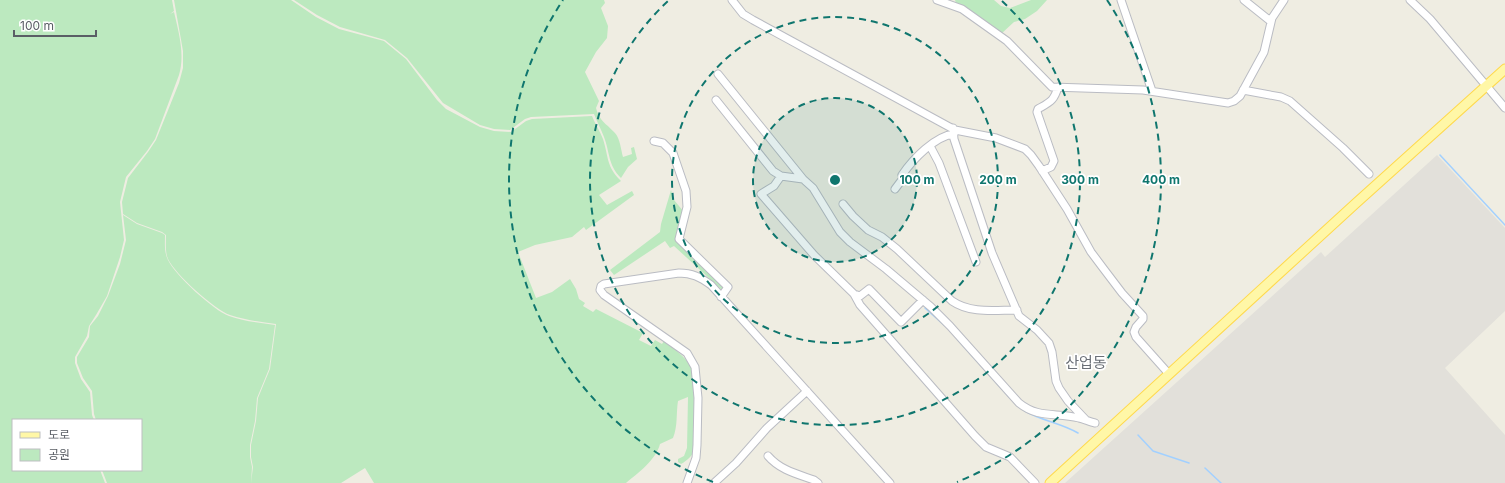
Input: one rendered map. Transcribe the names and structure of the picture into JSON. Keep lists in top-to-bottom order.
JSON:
{
  "districts": ["산업동"],
  "legend": ["도로", "공원"],
  "scale_bar": "100 m",
  "rings": [
    "100 m",
    "200 m",
    "300 m",
    "400 m"
  ]
}
